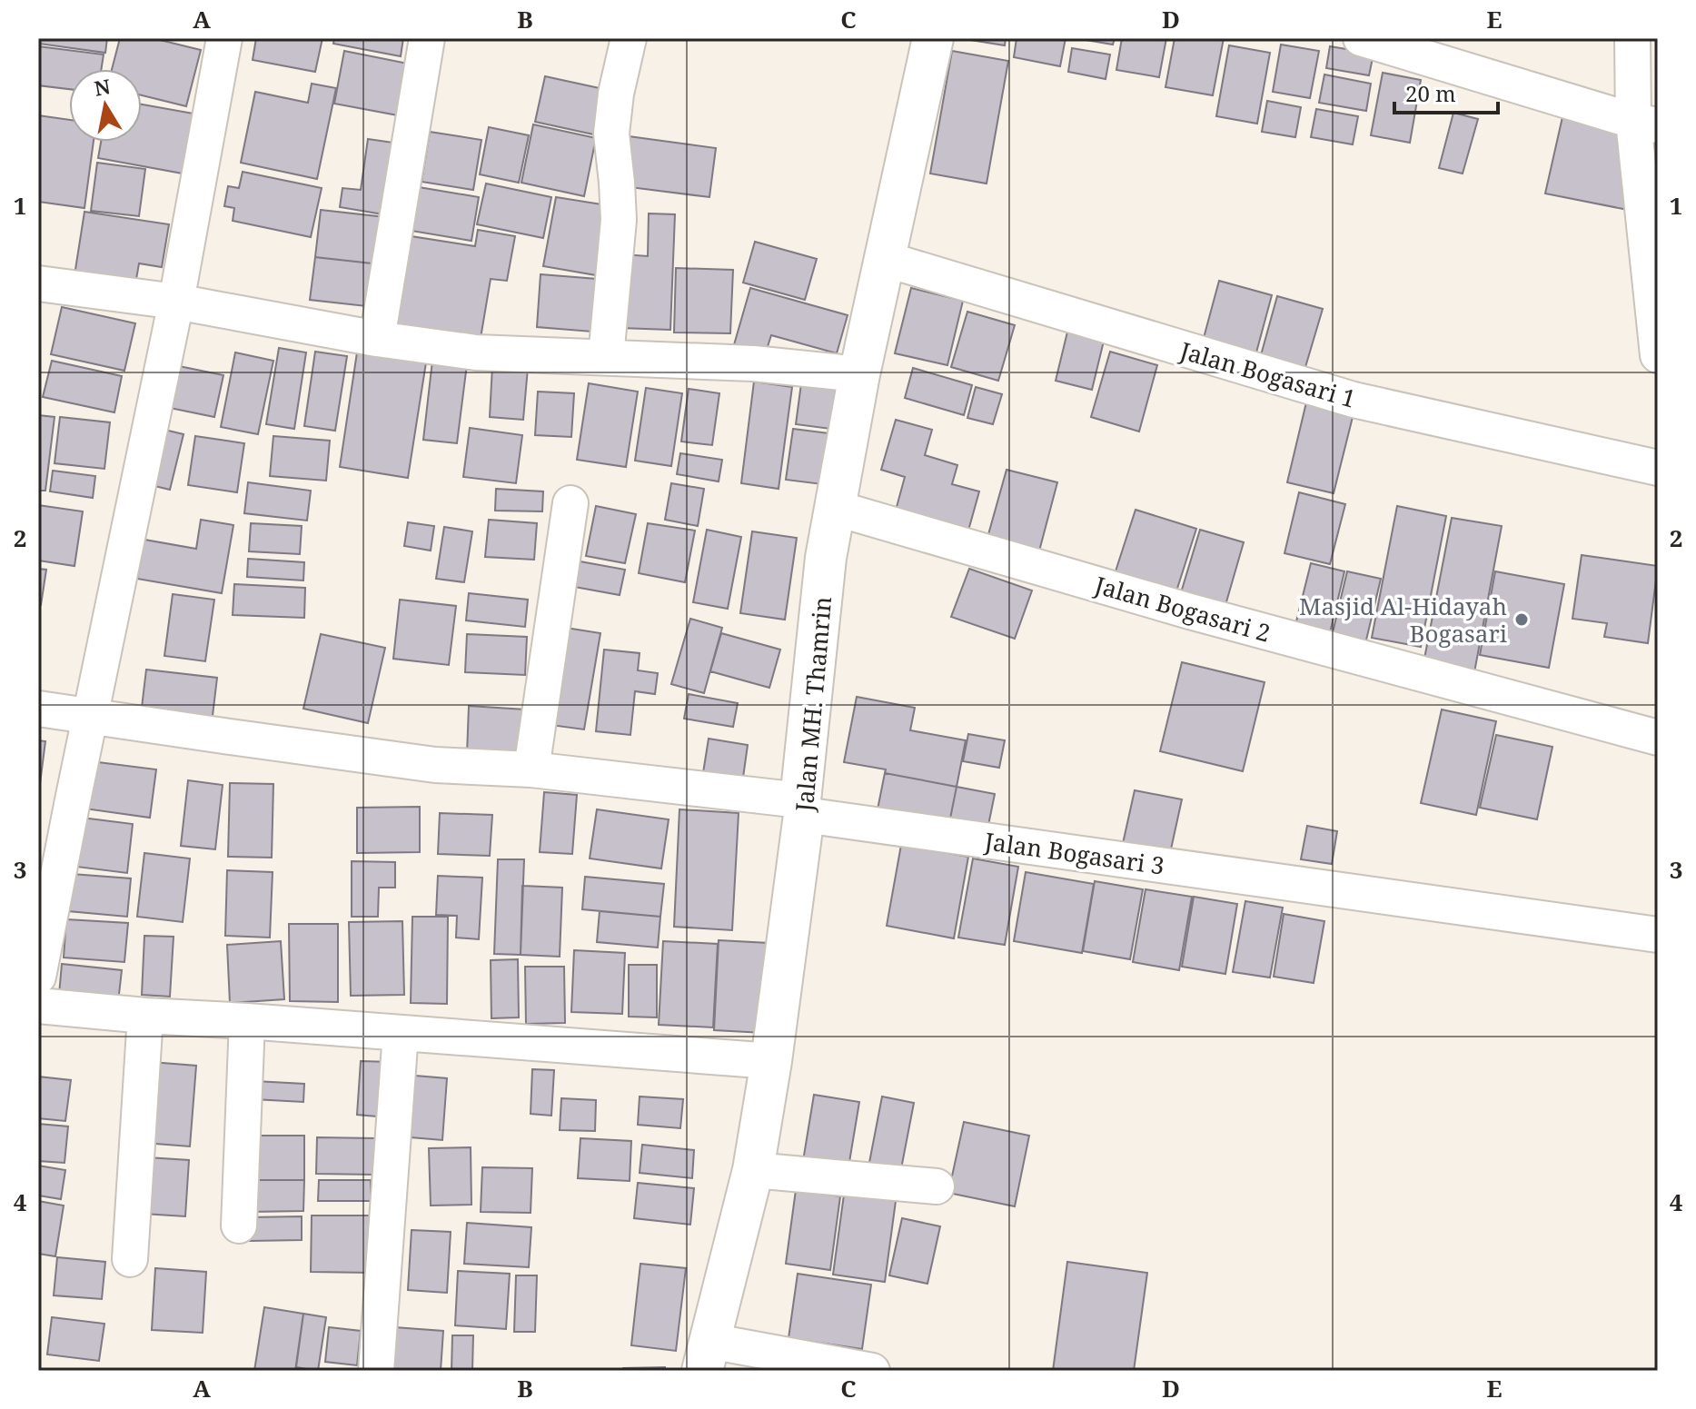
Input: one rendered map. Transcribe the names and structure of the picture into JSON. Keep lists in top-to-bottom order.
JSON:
{
  "streets": {
    "main road": ["Jalan MH. Thamrin"],
    "street": ["Jalan Bogasari 1", "Jalan Bogasari 2", "Jalan Bogasari 3"]
  },
  "crossings": [
    ["Jalan Bogasari 1", "Jalan MH. Thamrin"],
    ["Jalan Bogasari 2", "Jalan MH. Thamrin"],
    ["Jalan MH. Thamrin", "Jalan Bogasari 3"]
  ],
  "places": ["Masjid Al-Hidayah Bogasari"],
  "scale_bar": "20 m",
  "north": "top",
  "grid": {
    "columns": [
      "A",
      "B",
      "C",
      "D",
      "E"
    ],
    "rows": [
      "1",
      "2",
      "3",
      "4"
    ]
  }
}
